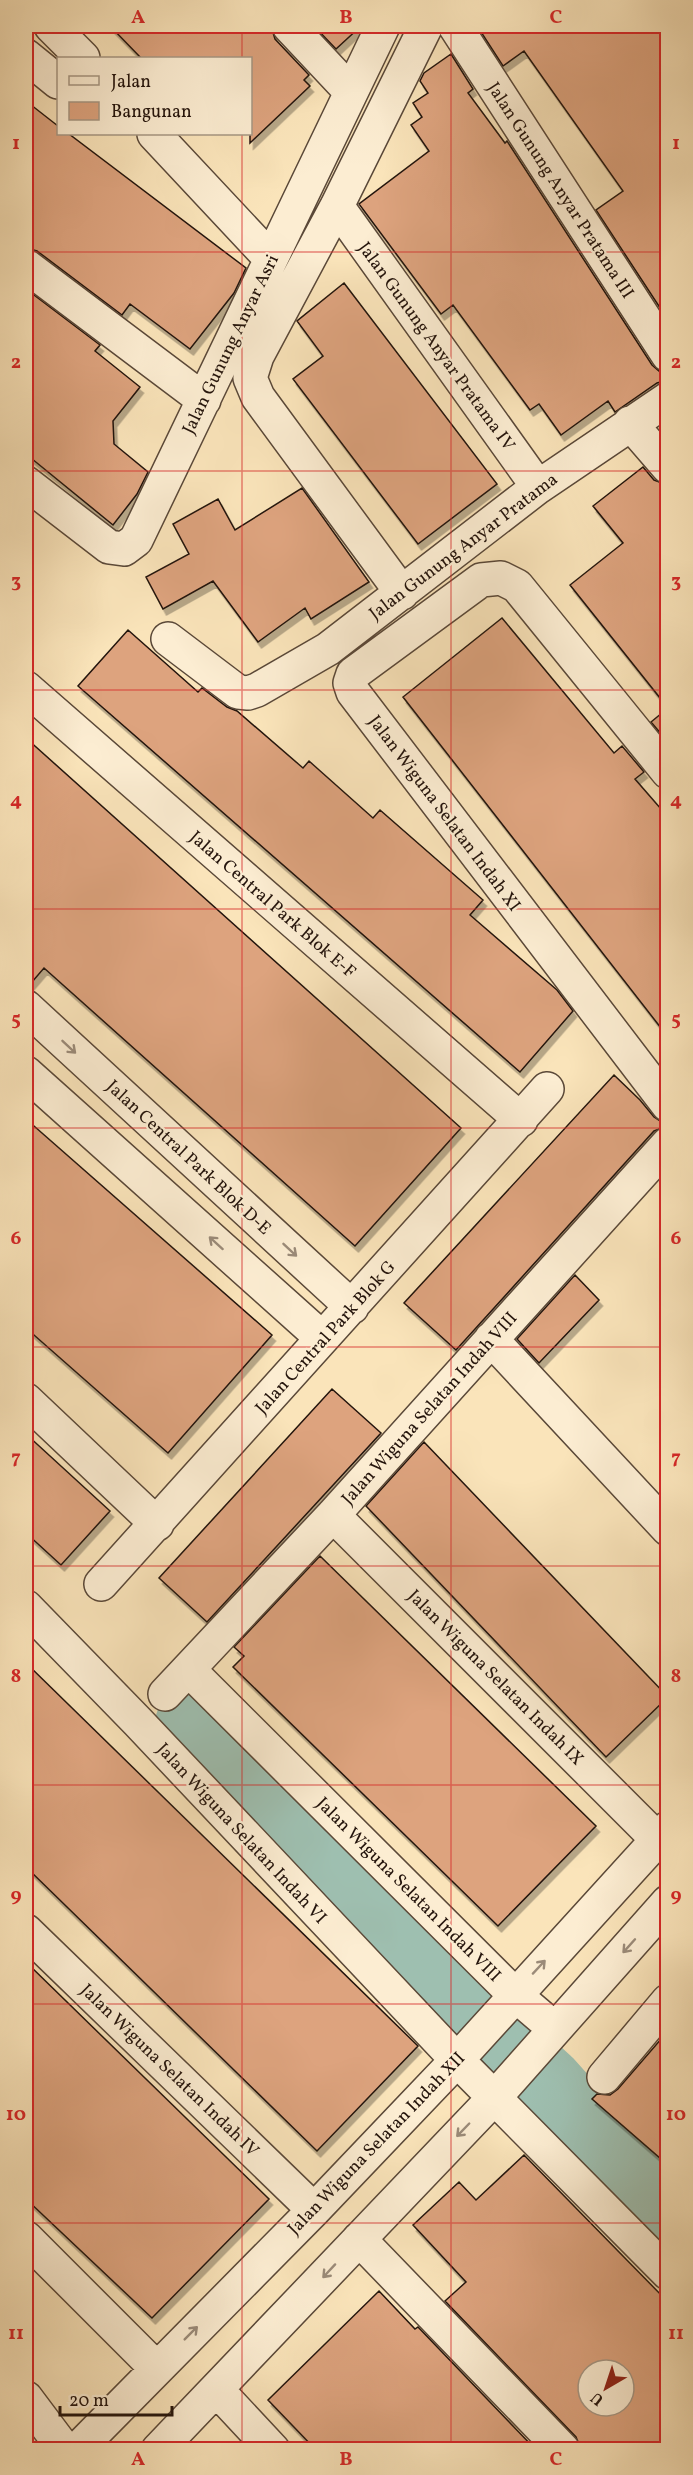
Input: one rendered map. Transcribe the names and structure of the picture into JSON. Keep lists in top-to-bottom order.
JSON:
{
  "streets": {
    "street": [
      "Jalan Gunung Anyar Pratama III",
      "Jalan Gunung Anyar Asri",
      "Jalan Gunung Anyar Pratama IV",
      "Jalan Gunung Anyar Pratama",
      "Jalan Wiguna Selatan Indah XI",
      "Jalan Central Park Blok E-F",
      "Jalan Central Park Blok D-E",
      "Jalan Central Park Blok G",
      "Jalan Wiguna Selatan Indah VIII",
      "Jalan Wiguna Selatan Indah IX",
      "Jalan Wiguna Selatan Indah VI",
      "Jalan Wiguna Selatan Indah IV",
      "Jalan Wiguna Selatan Indah XII"
    ]
  },
  "crossings": [
    ["Jalan Gunung Anyar Pratama IV", "Jalan Gunung Anyar Pratama"],
    ["Jalan Central Park Blok E-F", "Jalan Central Park Blok G"],
    ["Jalan Central Park Blok D-E", "Jalan Central Park Blok G"],
    ["Jalan Wiguna Selatan Indah VIII", "Jalan Wiguna Selatan Indah IX"],
    ["Jalan Wiguna Selatan Indah VIII", "Jalan Wiguna Selatan Indah XII"],
    ["Jalan Wiguna Selatan Indah IX", "Jalan Wiguna Selatan Indah XII"],
    ["Jalan Wiguna Selatan Indah VI", "Jalan Wiguna Selatan Indah XII"],
    ["Jalan Wiguna Selatan Indah IV", "Jalan Wiguna Selatan Indah XII"]
  ],
  "legend": ["Jalan", "Bangunan"],
  "scale_bar": "20 m",
  "north": "bottom left",
  "grid": {
    "columns": ["A", "B", "C"],
    "rows": [
      "1",
      "2",
      "3",
      "4",
      "5",
      "6",
      "7",
      "8",
      "9",
      "10",
      "11"
    ]
  }
}
